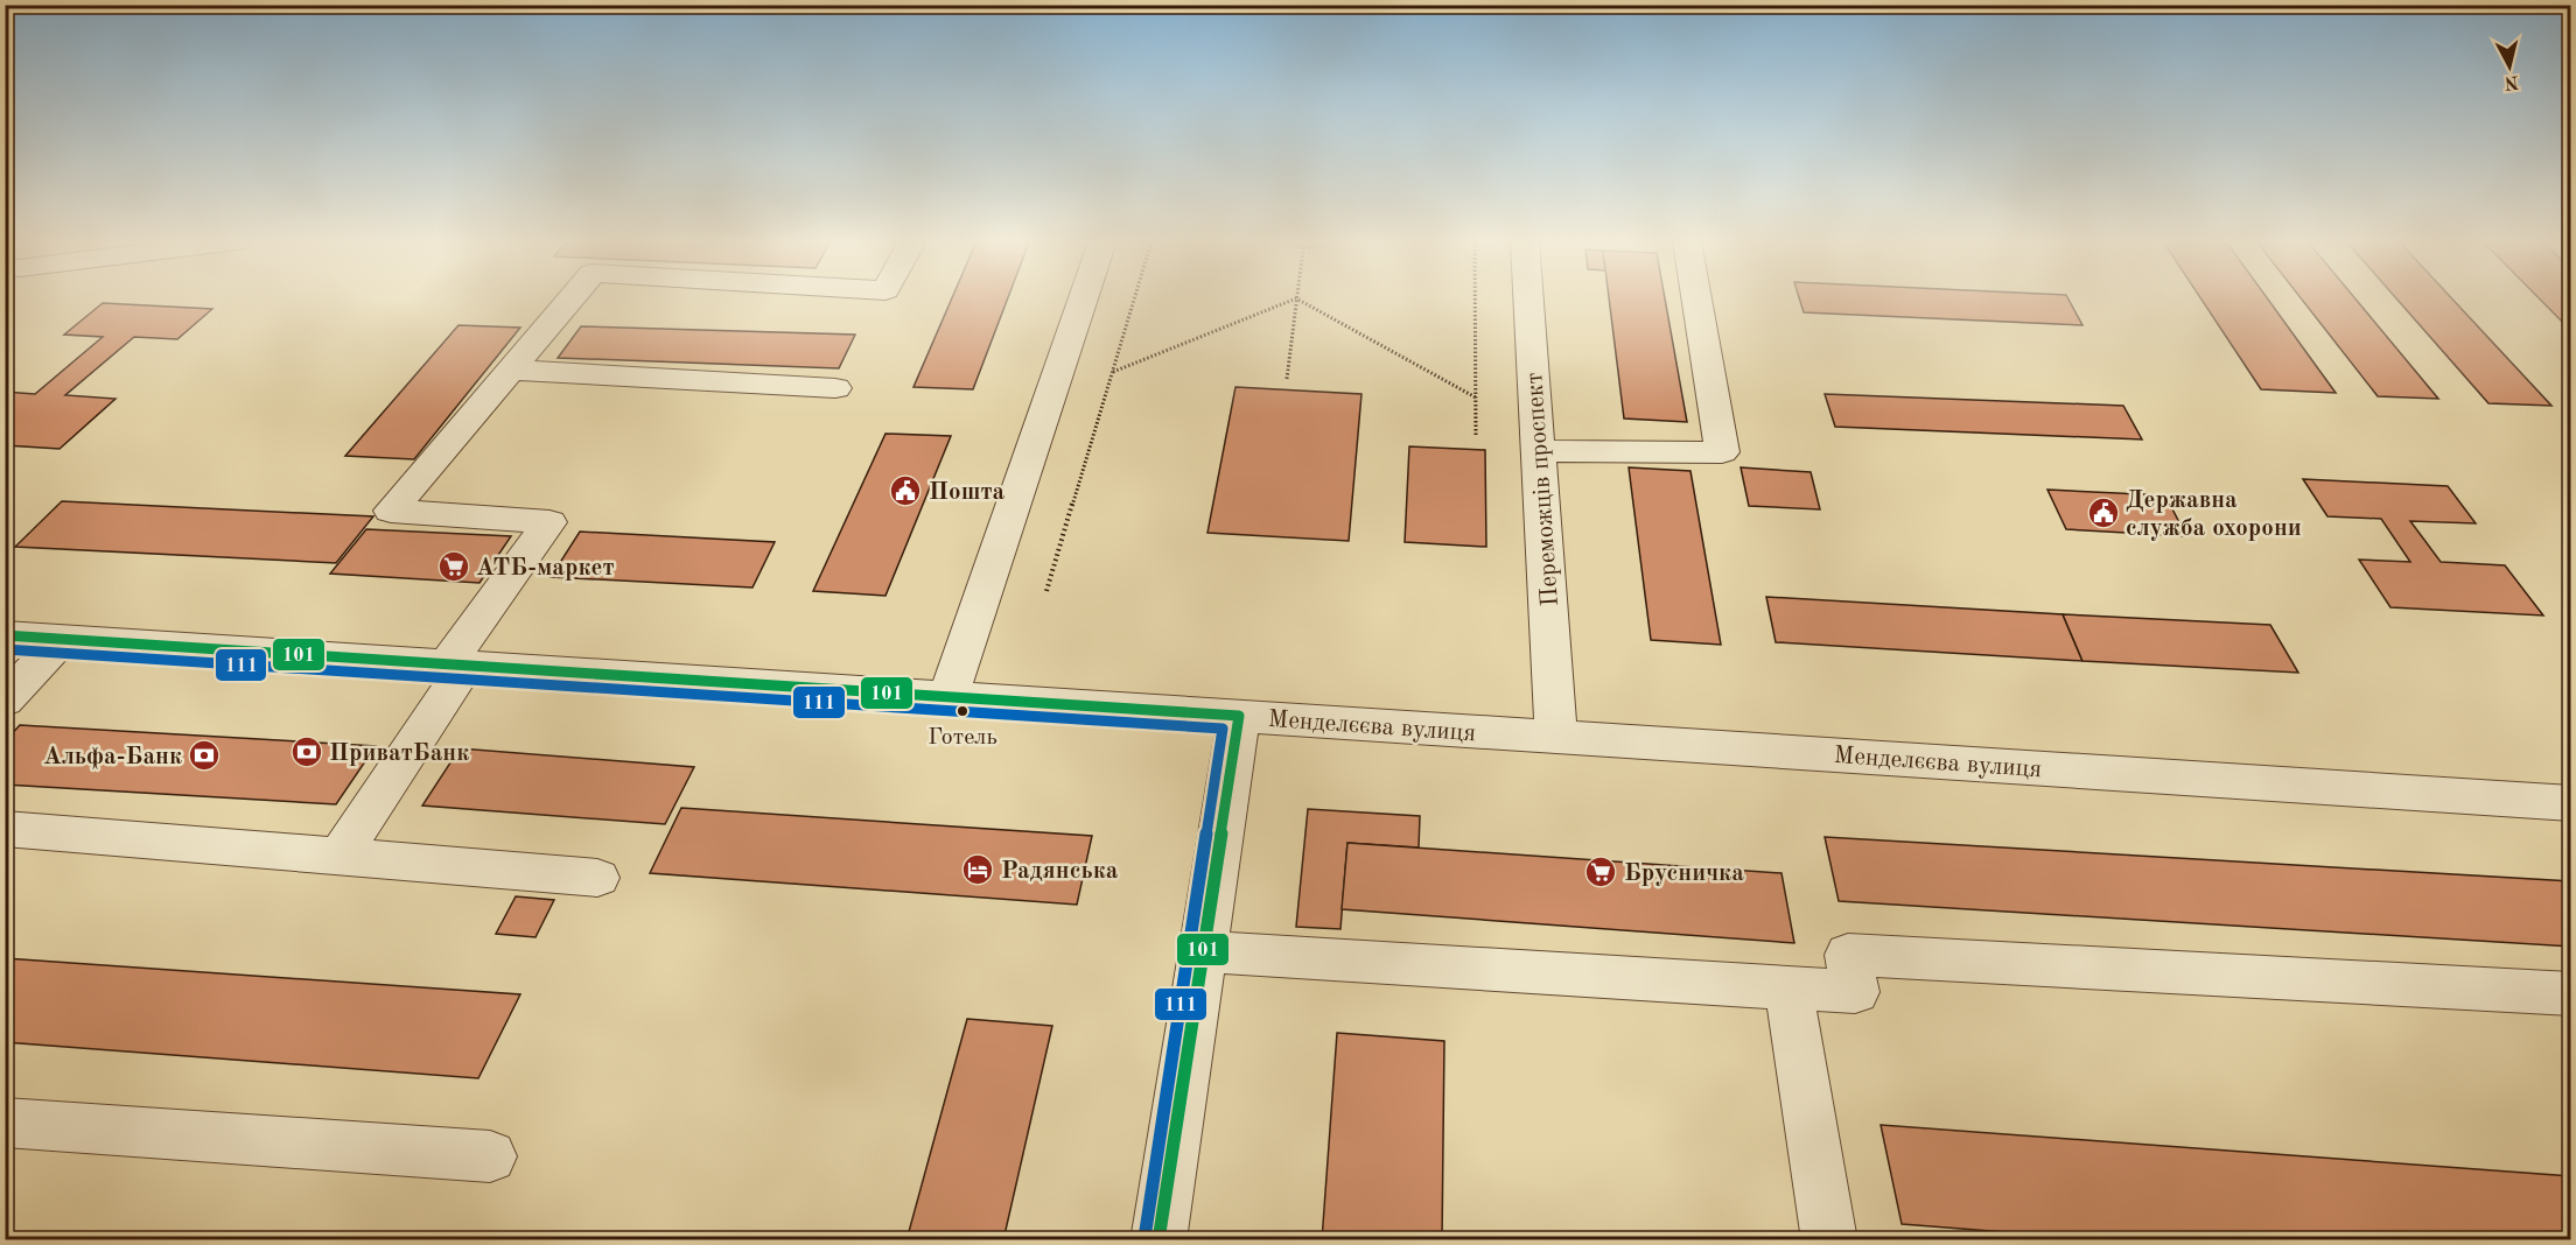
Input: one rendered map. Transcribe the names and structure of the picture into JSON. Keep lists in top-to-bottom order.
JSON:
{
  "streets": {
    "street": ["Переможців проспект", "Менделєєва вулиця"]
  },
  "crossings": [
    ["Переможців проспект", "Менделєєва вулиця"]
  ],
  "places": {
    "public building": ["Пошта", "Державна служба охорони"],
    "supermarket": ["АТБ-маркет", "Брусничка"],
    "other": ["Готель"],
    "bank": ["ПриватБанк", "Альфа-Банк"],
    "hotel": ["Радянська"]
  },
  "lines": ["transit line 101", "transit line 111"],
  "north": "bottom"
}
